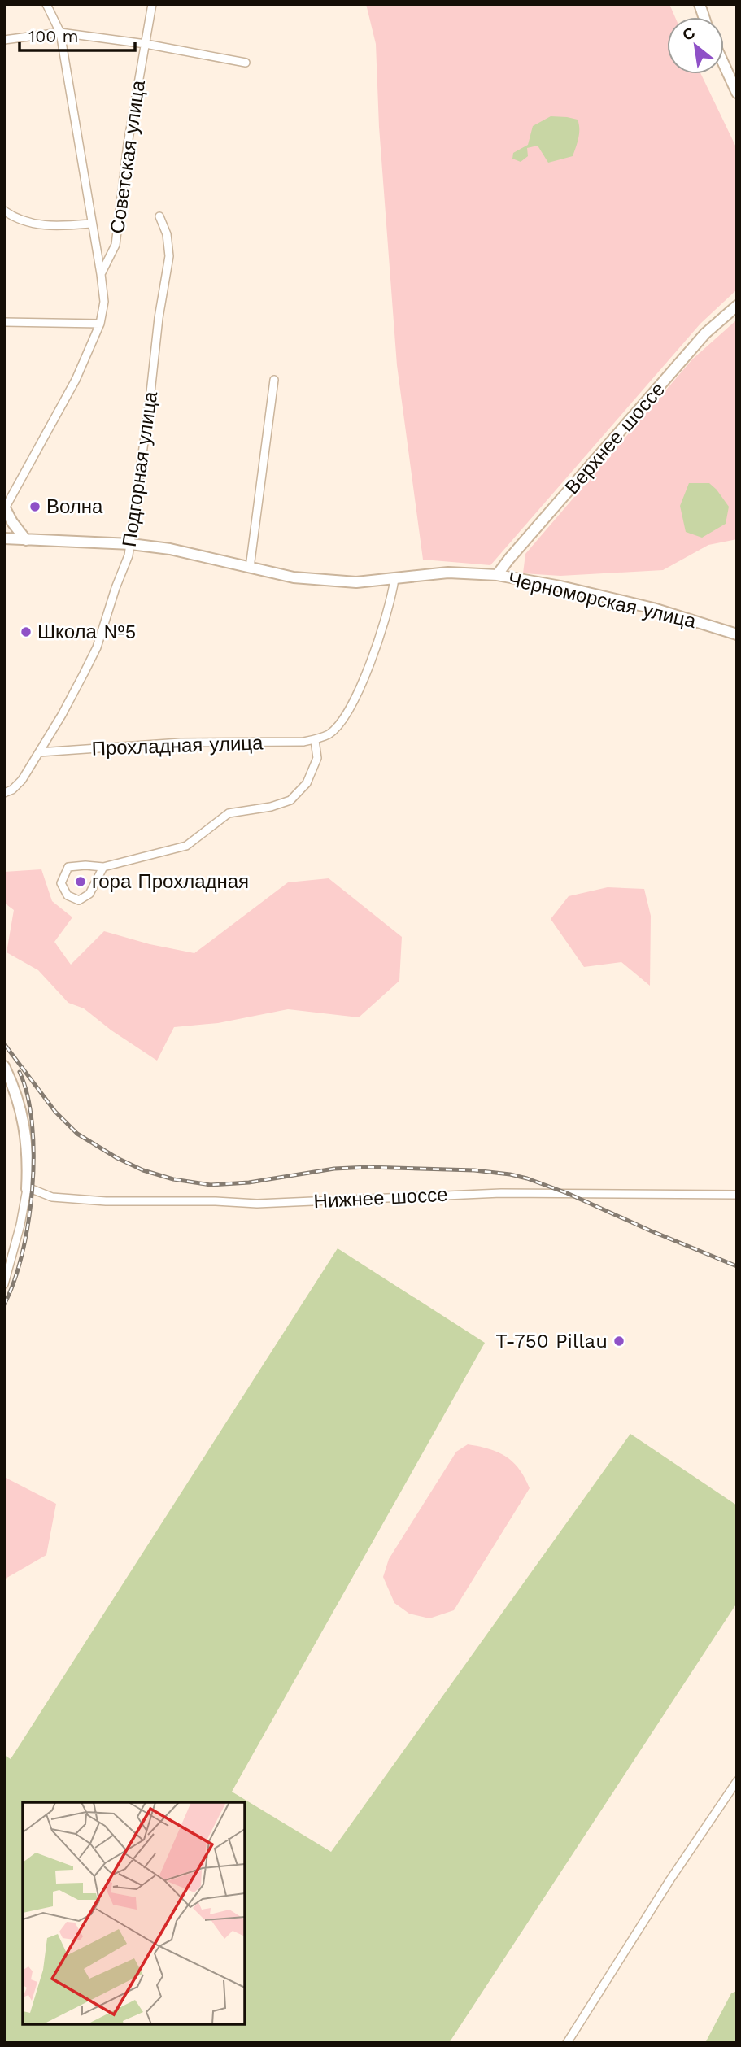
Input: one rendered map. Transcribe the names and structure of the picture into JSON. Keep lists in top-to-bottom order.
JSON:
{
  "streets": {
    "street": [
      "Советская улица",
      "Верхнее шоссе",
      "Подгорная улица",
      "Черноморская улица",
      "Прохладная улица",
      "Нижнее шоссе"
    ]
  },
  "crossings": [
    ["Верхнее шоссе", "Черноморская улица"],
    ["Подгорная улица", "Черноморская улица"],
    ["Подгорная улица", "Прохладная улица"]
  ],
  "places": [
    "Волна",
    "Школа №5",
    "гора Прохладная",
    "T-750 Pillau"
  ],
  "scale_bar": "100 m",
  "north": "top left"
}
